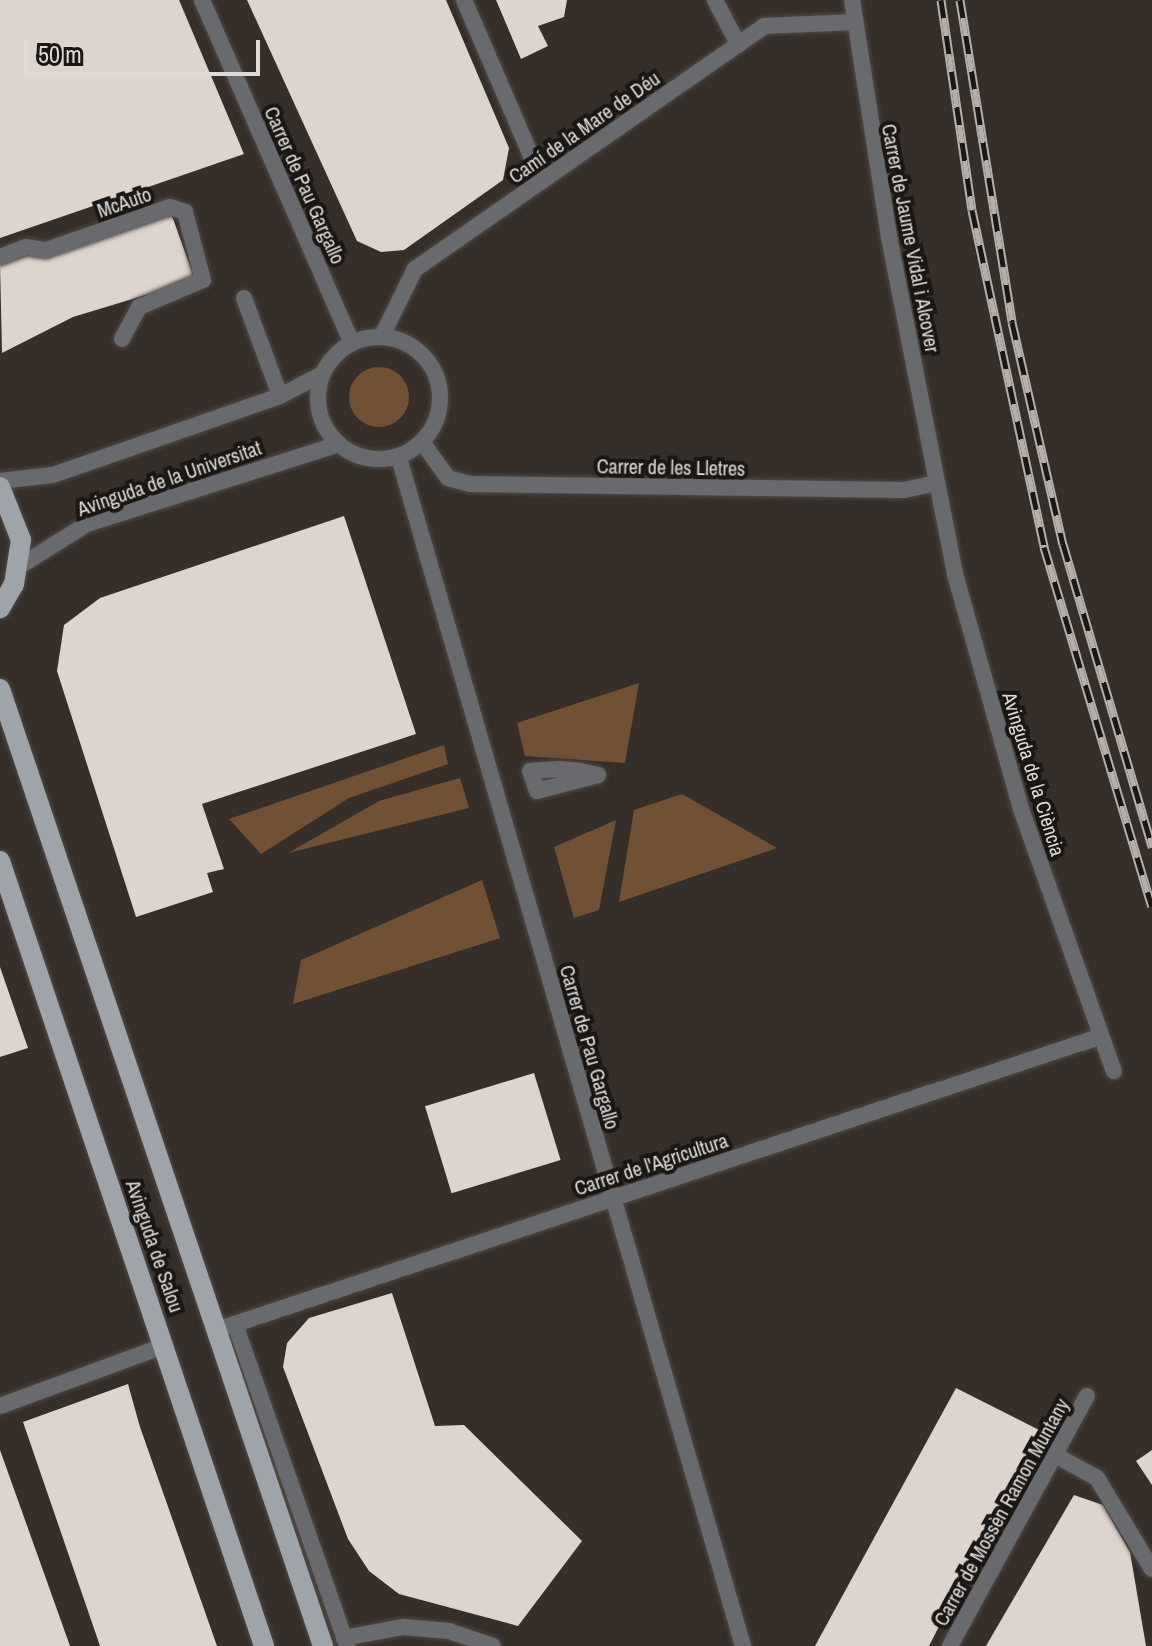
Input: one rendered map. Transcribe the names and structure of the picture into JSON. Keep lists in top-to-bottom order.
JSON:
{
  "streets": {
    "main road": ["Avinguda de Salou"],
    "street": [
      "Camí de la Mare de Déu",
      "Carrer de Pau Gargallo",
      "McAuto",
      "Carrer de Jaume Vidal i Alcover",
      "Carrer de les Lletres",
      "Avinguda de la Universitat",
      "Avinguda de la Ciència",
      "Carrer de l'Agricultura",
      "Carrer de Mossèn Ramon Muntany"
    ]
  },
  "crossings": [
    ["Camí de la Mare de Déu", "Carrer de Pau Gargallo"],
    ["Camí de la Mare de Déu", "Carrer de Jaume Vidal i Alcover"],
    ["Camí de la Mare de Déu", "Carrer de les Lletres"],
    ["Camí de la Mare de Déu", "Avinguda de la Universitat"],
    ["Carrer de Pau Gargallo", "Carrer de les Lletres"],
    ["Carrer de Pau Gargallo", "Avinguda de la Universitat"],
    ["Carrer de Pau Gargallo", "Carrer de l'Agricultura"],
    ["Carrer de Jaume Vidal i Alcover", "Carrer de les Lletres"],
    ["Carrer de Jaume Vidal i Alcover", "Avinguda de la Ciència"],
    ["Carrer de les Lletres", "Avinguda de la Universitat"],
    ["Carrer de les Lletres", "Avinguda de la Ciència"],
    ["Avinguda de la Ciència", "Carrer de l'Agricultura"]
  ],
  "scale_bar": "50 m"
}
